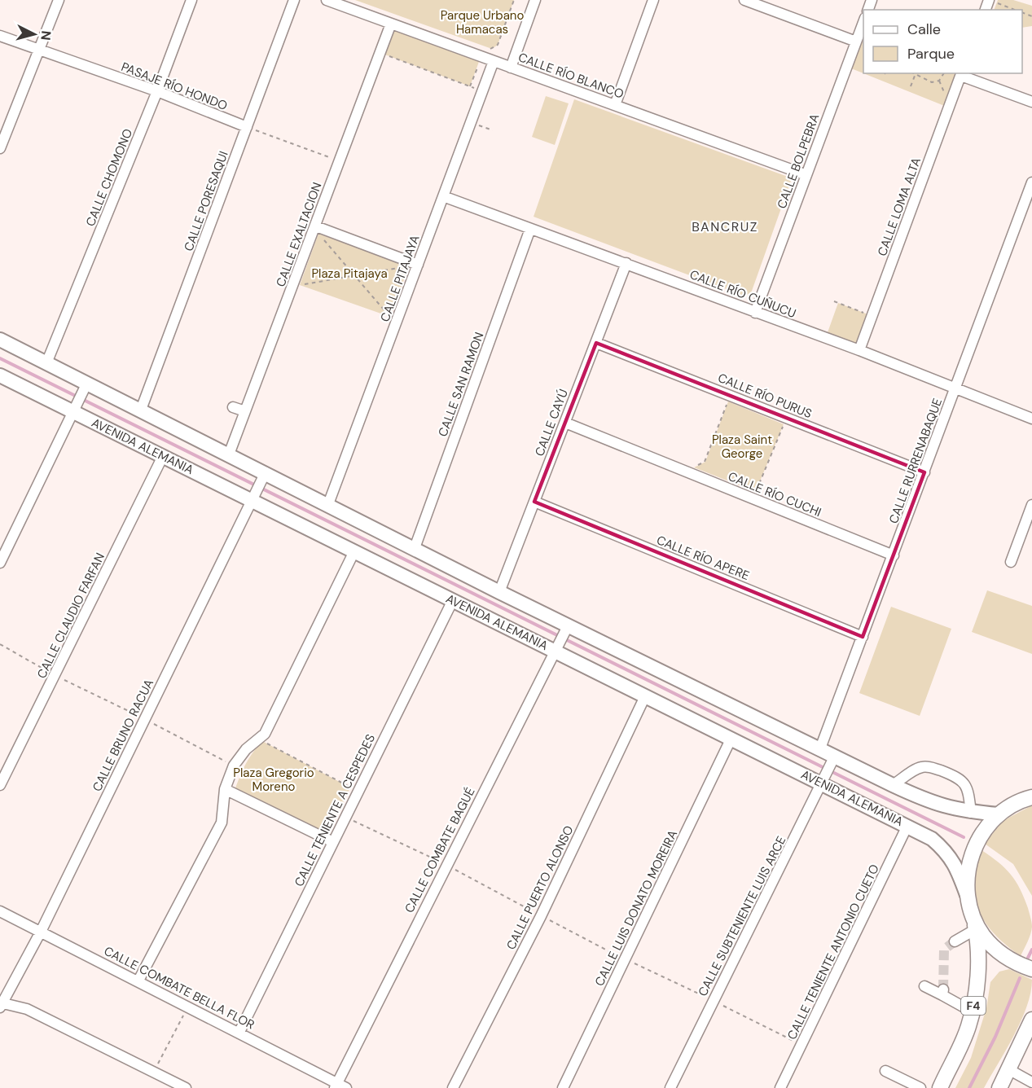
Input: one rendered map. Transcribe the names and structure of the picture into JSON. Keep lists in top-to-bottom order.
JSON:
{
  "streets": {
    "highway": ["F4"],
    "main road": ["AVENIDA ALEMANIA"],
    "street": [
      "CALLE RÍO BLANCO",
      "PASAJE RÍO HONDO",
      "CALLE BOLPEBRA",
      "CALLE CHOMONO",
      "CALLE PORESAQUI",
      "CALLE LOMA ALTA",
      "CALLE EXALTACION",
      "CALLE PITAJAYA",
      "CALLE RÍO CUÑUCU",
      "CALLE SAN RAMON",
      "CALLE RÍO PURUS",
      "CALLE CAYÚ",
      "CALLE RURRENABAQUE",
      "CALLE RÍO CUCHI",
      "CALLE RÍO APERE",
      "CALLE CLAUDIO FARFAN",
      "CALLE BRUNO RACUA",
      "CALLE TENIENTE A CESPEDES",
      "CALLE COMBATE BAGUÉ",
      "CALLE PUERTO ALONSO",
      "CALLE LUIS DONATO MOREIRA",
      "CALLE SUBTENIENTE LUIS ARCE",
      "CALLE TENIENTE ANTONIO CUETO",
      "CALLE COMBATE BELLA FLOR"
    ]
  },
  "crossings": [
    ["CALLE RÍO BLANCO", "CALLE BOLPEBRA"],
    ["CALLE RÍO BLANCO", "CALLE EXALTACION"],
    ["CALLE RÍO BLANCO", "CALLE PITAJAYA"],
    ["PASAJE RÍO HONDO", "CALLE CHOMONO"],
    ["PASAJE RÍO HONDO", "CALLE PORESAQUI"],
    ["CALLE BOLPEBRA", "CALLE RÍO CUÑUCU"],
    ["CALLE LOMA ALTA", "CALLE RÍO CUÑUCU"],
    ["CALLE PITAJAYA", "CALLE RÍO CUÑUCU"],
    ["CALLE RÍO CUÑUCU", "CALLE SAN RAMON"],
    ["CALLE RÍO CUÑUCU", "CALLE CAYÚ"],
    ["CALLE RÍO CUÑUCU", "CALLE RURRENABAQUE"],
    ["CALLE RÍO PURUS", "CALLE CAYÚ"],
    ["CALLE RÍO PURUS", "CALLE RURRENABAQUE"],
    ["CALLE CAYÚ", "CALLE RÍO CUCHI"],
    ["CALLE CAYÚ", "CALLE RÍO APERE"],
    ["AVENIDA ALEMANIA", "CALLE CLAUDIO FARFAN"],
    ["AVENIDA ALEMANIA", "CALLE BRUNO RACUA"],
    ["AVENIDA ALEMANIA", "CALLE TENIENTE A CESPEDES"],
    ["AVENIDA ALEMANIA", "CALLE COMBATE BAGUÉ"],
    ["AVENIDA ALEMANIA", "CALLE PUERTO ALONSO"],
    ["AVENIDA ALEMANIA", "CALLE LUIS DONATO MOREIRA"],
    ["AVENIDA ALEMANIA", "CALLE SUBTENIENTE LUIS ARCE"],
    ["AVENIDA ALEMANIA", "CALLE TENIENTE ANTONIO CUETO"],
    ["AVENIDA ALEMANIA", "F4"],
    ["CALLE RURRENABAQUE", "CALLE RÍO CUCHI"],
    ["CALLE RURRENABAQUE", "CALLE RÍO APERE"],
    ["CALLE BRUNO RACUA", "CALLE COMBATE BELLA FLOR"],
    ["CALLE TENIENTE A CESPEDES", "CALLE COMBATE BELLA FLOR"],
    ["CALLE COMBATE BAGUÉ", "CALLE COMBATE BELLA FLOR"]
  ],
  "districts": ["BANCRUZ"],
  "parks": [
    "Parque Urbano Hamacas",
    "Plaza Pitajaya",
    "Plaza Saint George",
    "Plaza Gregorio Moreno"
  ],
  "legend": ["Calle", "Parque"],
  "north": "right"
}
